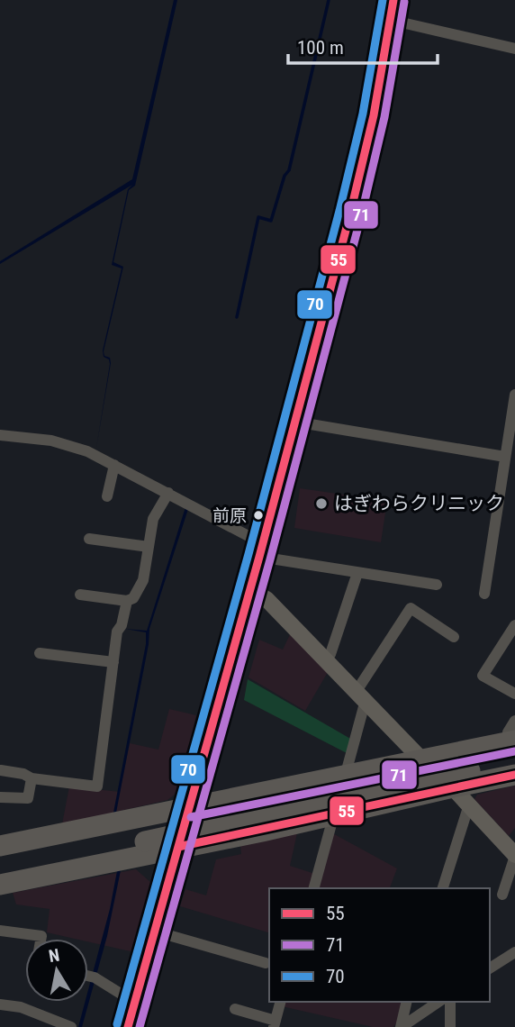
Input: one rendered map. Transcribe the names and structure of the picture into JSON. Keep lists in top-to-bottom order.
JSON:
{
  "places": ["はぎわらクリニック", "前原"],
  "lines": ["transit line 55", "transit line 70", "transit line 71"],
  "legend": ["55", "71", "70"],
  "scale_bar": "100 m",
  "north": "top"
}
